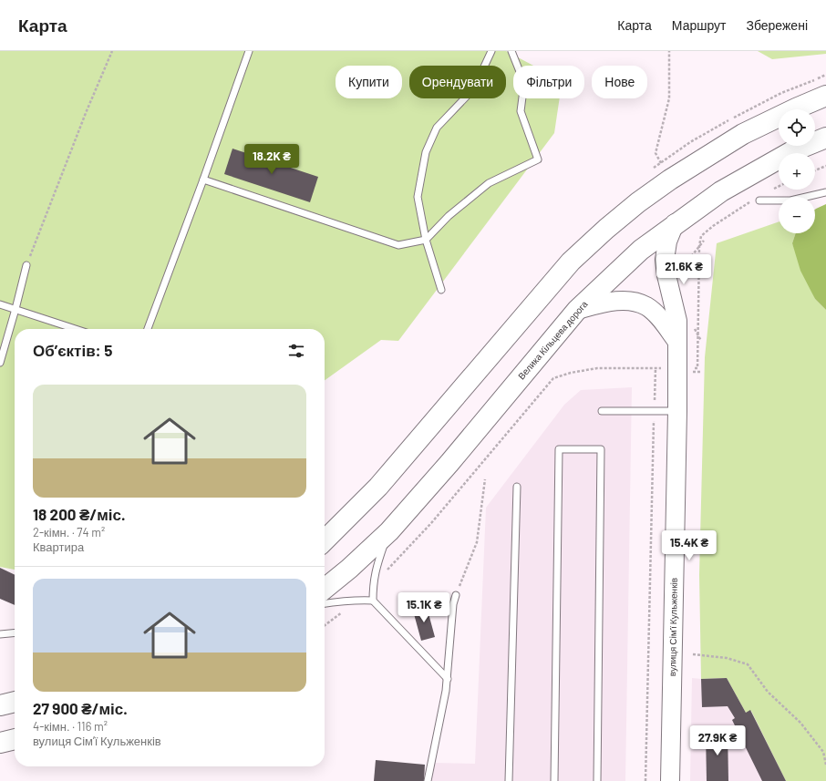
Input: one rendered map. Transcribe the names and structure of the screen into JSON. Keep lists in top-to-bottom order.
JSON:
{
  "streets": {
    "main road": ["Велика Кільцева дорога", "вулиця Сімʼї Кульженків"]
  },
  "crossings": [
    ["Велика Кільцева дорога", "вулиця Сімʼї Кульженків"]
  ],
  "page": {
    "header": "Карта",
    "nav": ["Карта", "Маршрут", "Збережені"],
    "chip": [
      "Купити",
      "Орендувати",
      "Фільтри",
      "Нове"
    ],
    "map_buttons": ["+", "−"],
    "price": [
      "18.2K ₴",
      "21.6K ₴",
      "15.4K ₴",
      "15.1K ₴",
      "27.9K ₴"
    ],
    "heading": "Об’єктів: 5",
    "list": [
      {
        "name": "18 200 ₴/міс.",
        "note": "2-кімн. · 74 m² · Квартира"
      },
      {
        "name": "27 900 ₴/міс.",
        "note": "4-кімн. · 116 m² · вулиця Сімʼї Кульженків"
      }
    ]
  }
}
